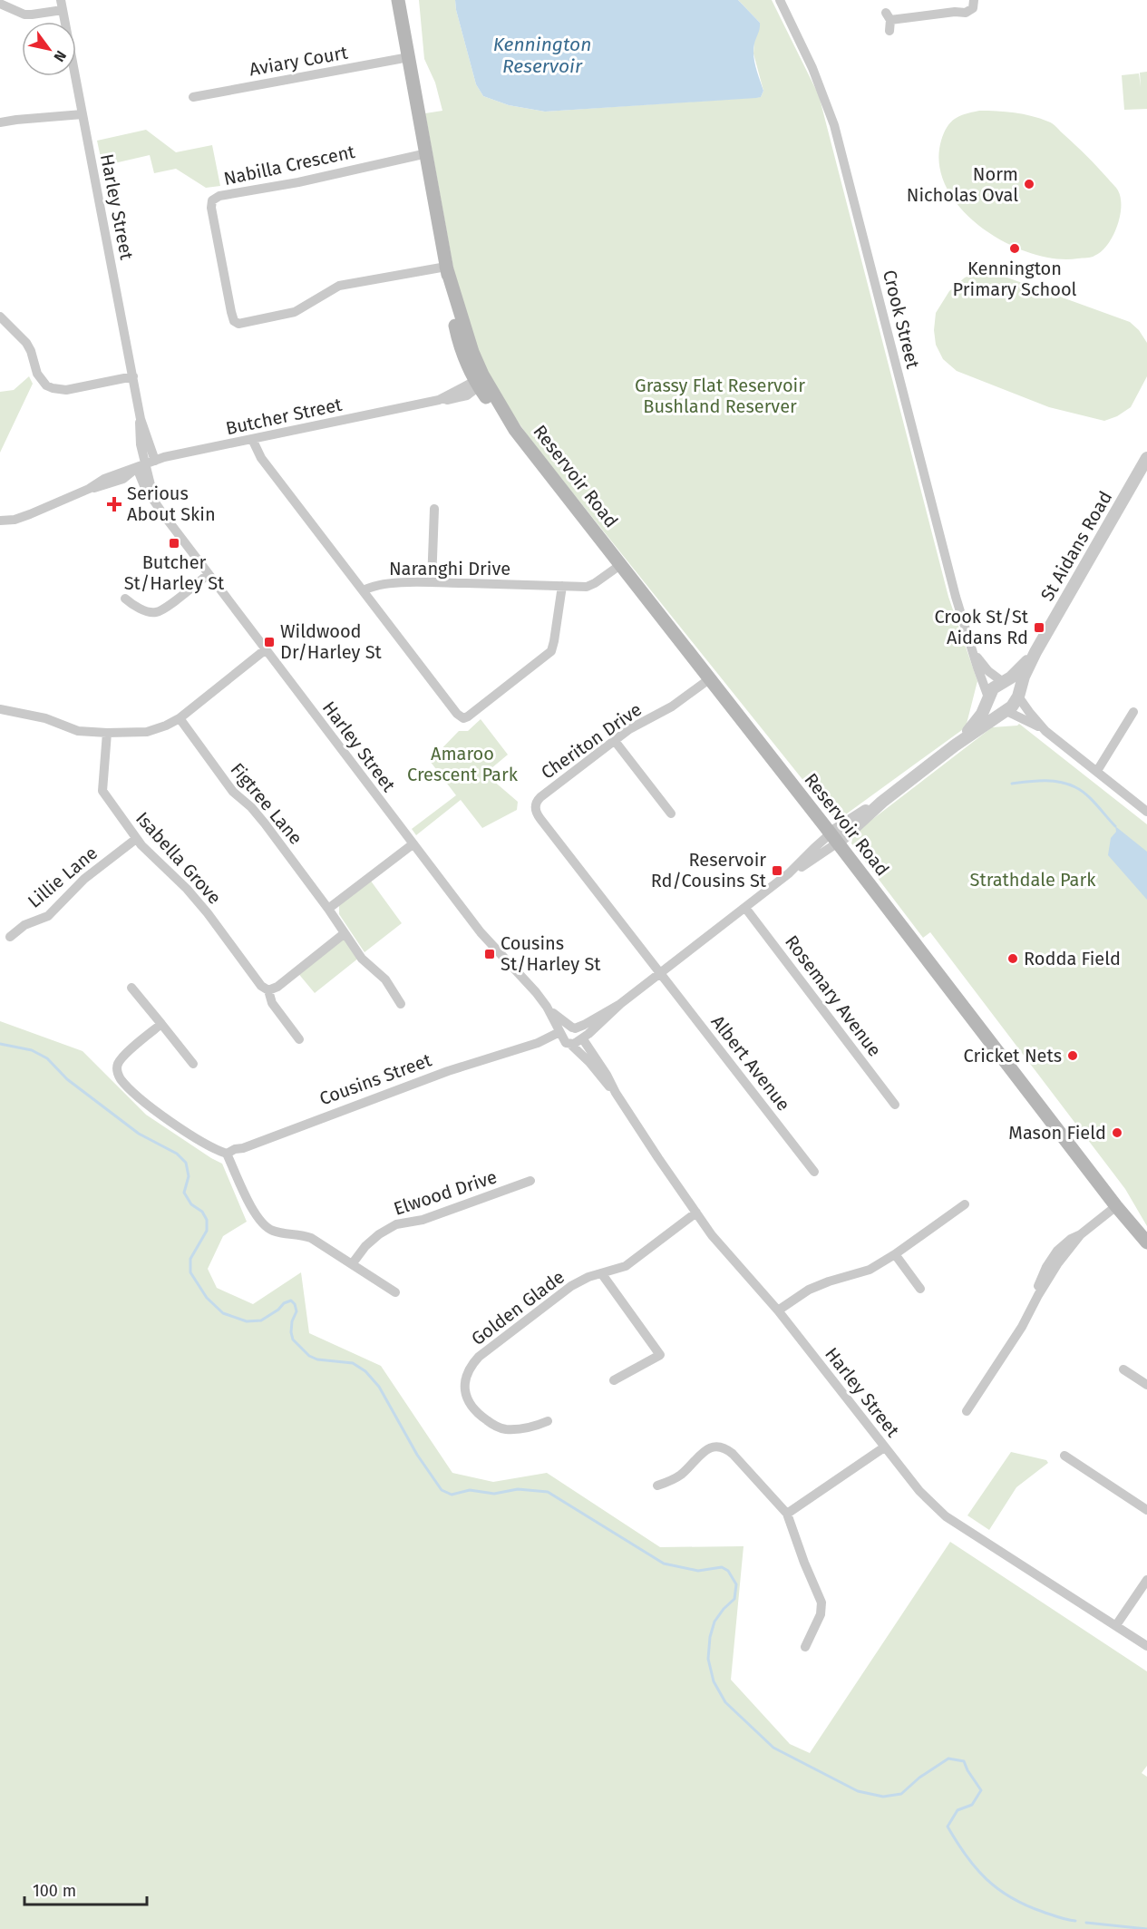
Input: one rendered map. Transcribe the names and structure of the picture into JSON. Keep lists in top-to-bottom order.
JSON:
{
  "streets": {
    "main road": ["Reservoir Road"],
    "street": [
      "Aviary Court",
      "Nabilla Crescent",
      "Harley Street",
      "Crook Street",
      "Butcher Street",
      "St Aidans Road",
      "Naranghi Drive",
      "Cheriton Drive",
      "Figtree Lane",
      "Isabella Grove",
      "Lillie Lane",
      "Rosemary Avenue",
      "Albert Avenue",
      "Cousins Street",
      "Elwood Drive",
      "Golden Glade"
    ]
  },
  "crossings": [
    ["Aviary Court", "Reservoir Road"],
    ["Nabilla Crescent", "Reservoir Road"],
    ["Harley Street", "Butcher Street"],
    ["Harley Street", "Cousins Street"],
    ["Harley Street", "Golden Glade"],
    ["Crook Street", "St Aidans Road"],
    ["Butcher Street", "Reservoir Road"],
    ["Reservoir Road", "Naranghi Drive"],
    ["Reservoir Road", "Cheriton Drive"],
    ["Cheriton Drive", "Albert Avenue"],
    ["Isabella Grove", "Lillie Lane"]
  ],
  "water": ["Kennington Reservoir"],
  "parks": ["Grassy Flat Reservoir Bushland Reserver", "Amaroo Crescent Park", "Strathdale Park"],
  "places": {
    "other": [
      "Norm Nicholas Oval",
      "Kennington Primary School",
      "Rodda Field",
      "Cricket Nets",
      "Mason Field"
    ],
    "health": ["Serious About Skin"],
    "transit": [
      "Butcher St/Harley St",
      "Crook St/St Aidans Rd",
      "Wildwood Dr/Harley St",
      "Reservoir Rd/Cousins St",
      "Cousins St/Harley St"
    ]
  },
  "scale_bar": "100 m",
  "north": "bottom right"
}
